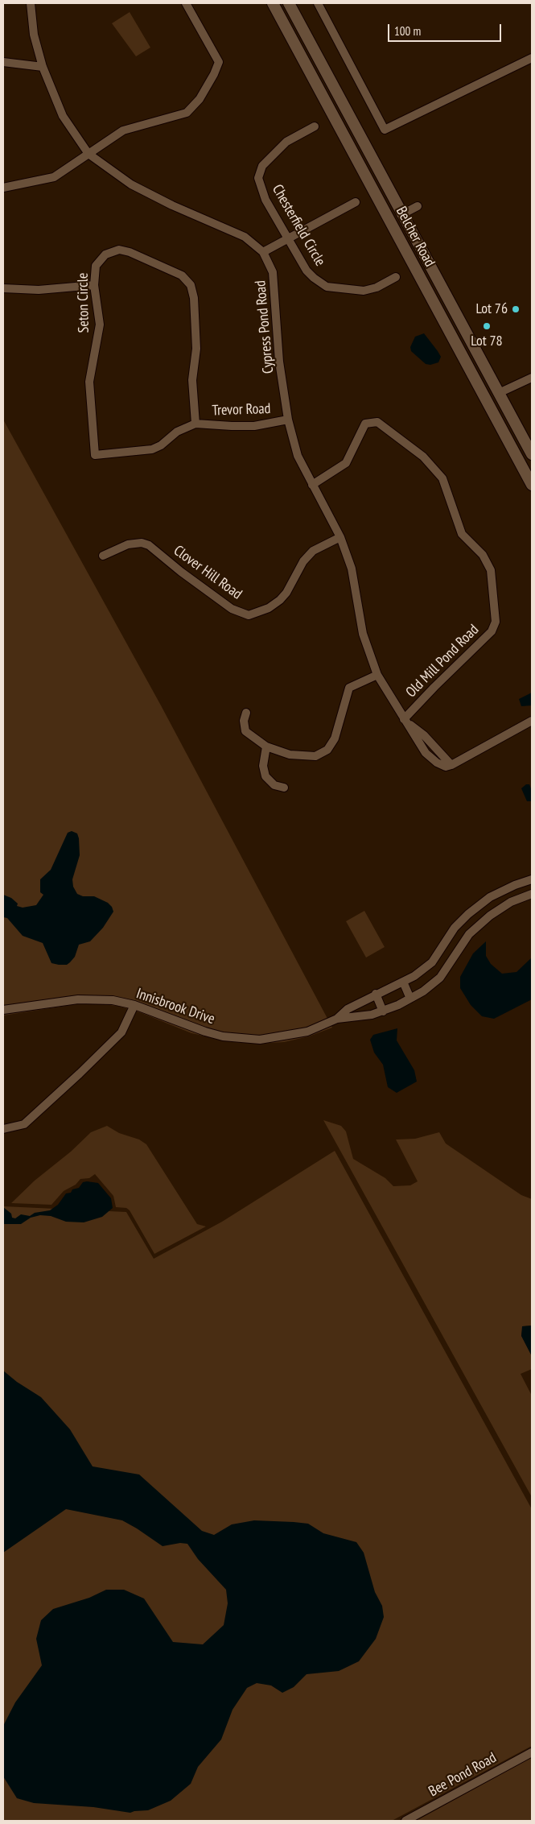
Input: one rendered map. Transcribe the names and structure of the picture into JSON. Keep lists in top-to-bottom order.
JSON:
{
  "streets": {
    "main road": ["Belcher Road"],
    "street": [
      "Chesterfield Circle",
      "Seton Circle",
      "Cypress Pond Road",
      "Trevor Road",
      "Clover Hill Road",
      "Old Mill Pond Road",
      "Innisbrook Drive",
      "Bee Pond Road"
    ]
  },
  "crossings": [
    ["Seton Circle", "Trevor Road"],
    ["Cypress Pond Road", "Trevor Road"],
    ["Cypress Pond Road", "Clover Hill Road"],
    ["Cypress Pond Road", "Old Mill Pond Road"]
  ],
  "places": ["Lot 76", "Lot 78"],
  "scale_bar": "100 m"
}
